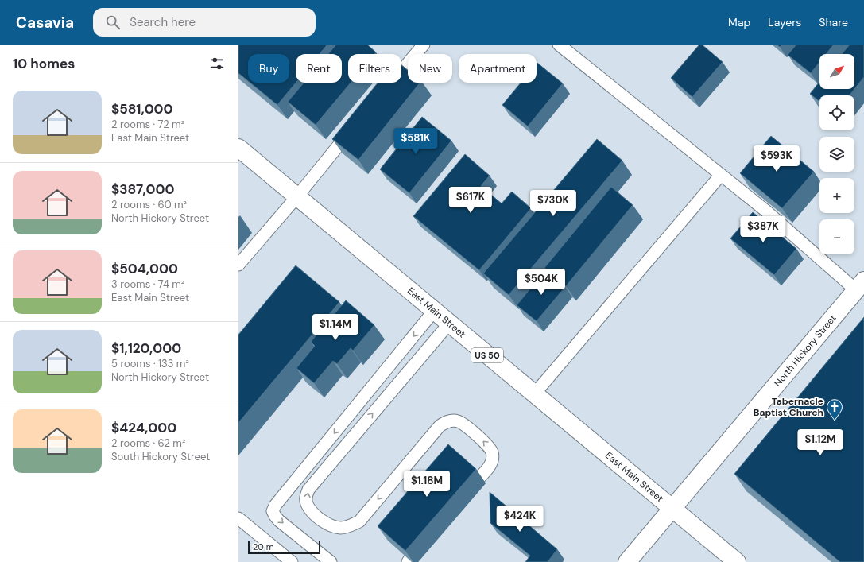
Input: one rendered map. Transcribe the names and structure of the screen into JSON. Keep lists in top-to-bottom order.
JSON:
{
  "streets": {
    "main road": ["East Main Street", "North Hickory Street", "US 50"]
  },
  "crossings": [
    ["East Main Street", "North Hickory Street"]
  ],
  "places": {
    "church": ["Tabernacle Baptist Church"]
  },
  "scale_bar": "20 m",
  "north": "top right",
  "page": {
    "header": "Casavia",
    "search": "Search here",
    "nav": ["Map", "Layers", "Share"],
    "heading": "10 homes",
    "map_buttons": ["+", "−"],
    "chip": [
      "Buy",
      "Rent",
      "Filters",
      "New",
      "Apartment"
    ],
    "list": [
      {
        "name": "$581,000",
        "note": "2 rooms · 72 m² · East Main Street"
      },
      {
        "name": "$387,000",
        "note": "2 rooms · 60 m² · North Hickory Street"
      },
      {
        "name": "$504,000",
        "note": "3 rooms · 74 m² · East Main Street"
      },
      {
        "name": "$1,120,000",
        "note": "5 rooms · 133 m² · North Hickory Street"
      },
      {
        "name": "$424,000",
        "note": "2 rooms · 62 m² · South Hickory Street"
      }
    ],
    "price": [
      "$581K",
      "$593K",
      "$617K",
      "$730K",
      "$387K",
      "$504K",
      "$1.14M",
      "$1.12M",
      "$1.18M",
      "$424K"
    ],
    "scale": "20 m"
  }
}
